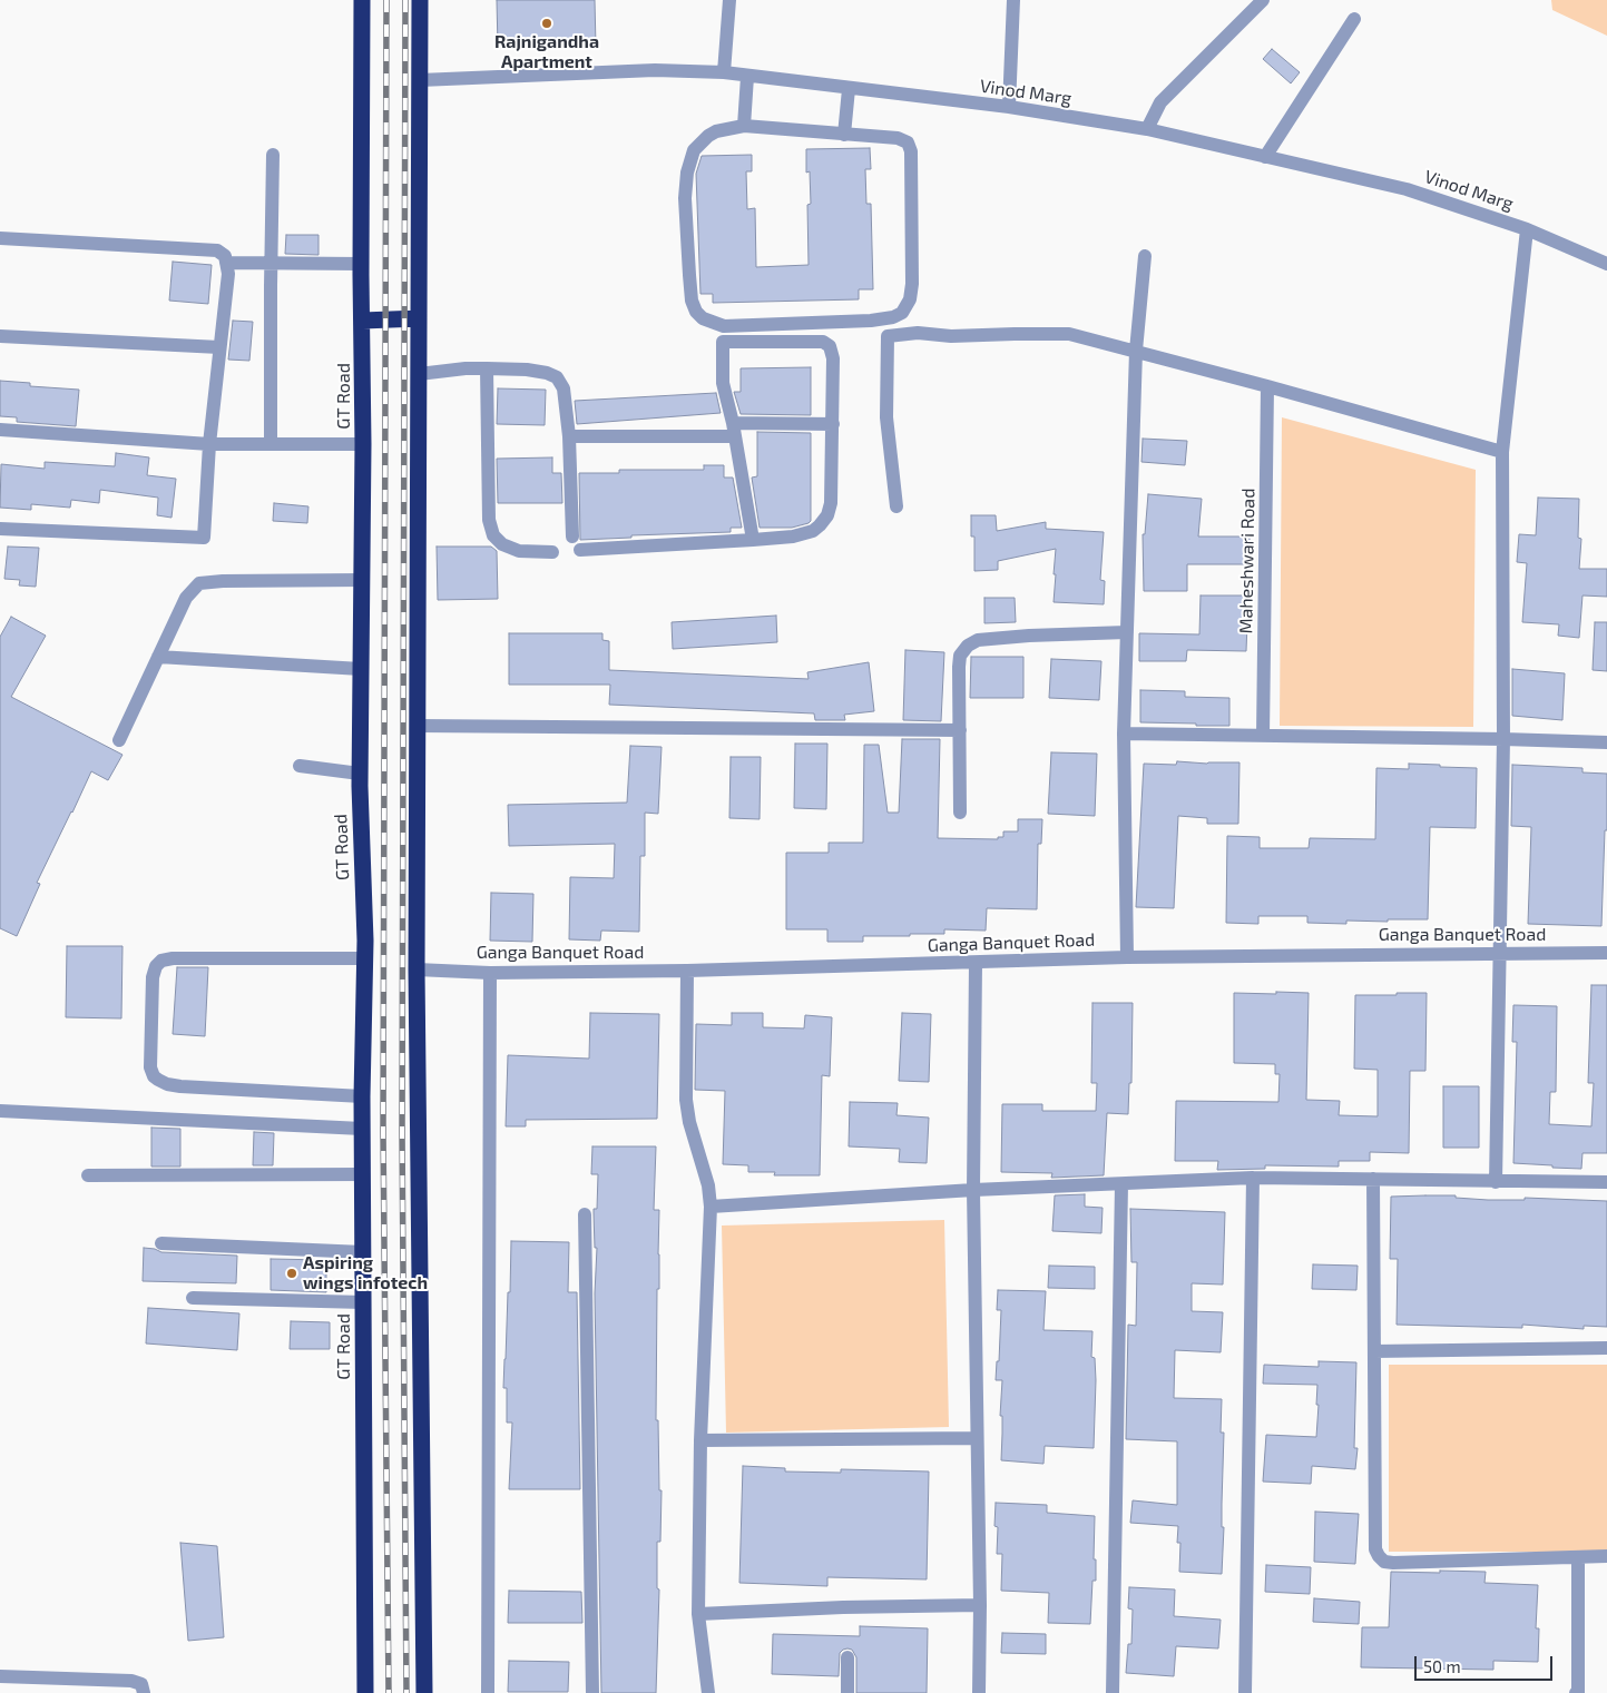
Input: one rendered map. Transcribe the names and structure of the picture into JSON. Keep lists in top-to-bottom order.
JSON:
{
  "streets": {
    "highway": ["GT Road"],
    "street": ["Vinod Marg", "Maheshwari Road", "Ganga Banquet Road"]
  },
  "places": ["Rajnigandha Apartment", "Aspiring wings infotech"],
  "scale_bar": "50 m"
}
